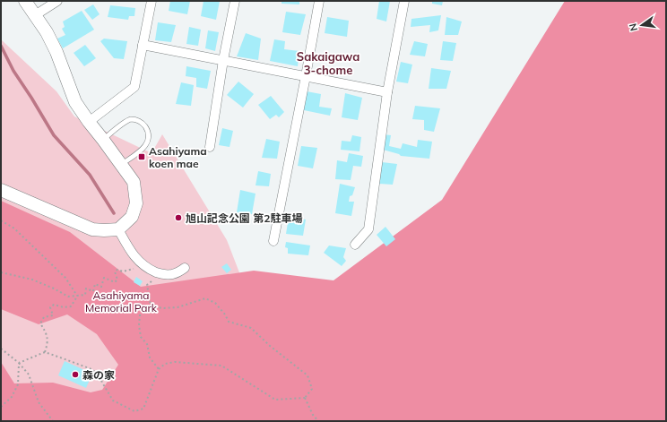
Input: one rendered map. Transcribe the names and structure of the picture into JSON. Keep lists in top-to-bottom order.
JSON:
{
  "districts": ["Sakaigawa 3-chome"],
  "parks": ["Asahiyama Memorial Park"],
  "places": {
    "transit": ["Asahiyama koen mae"],
    "other": ["旭山記念公園 第2駐車場", "森の家"]
  },
  "north": "left"
}
